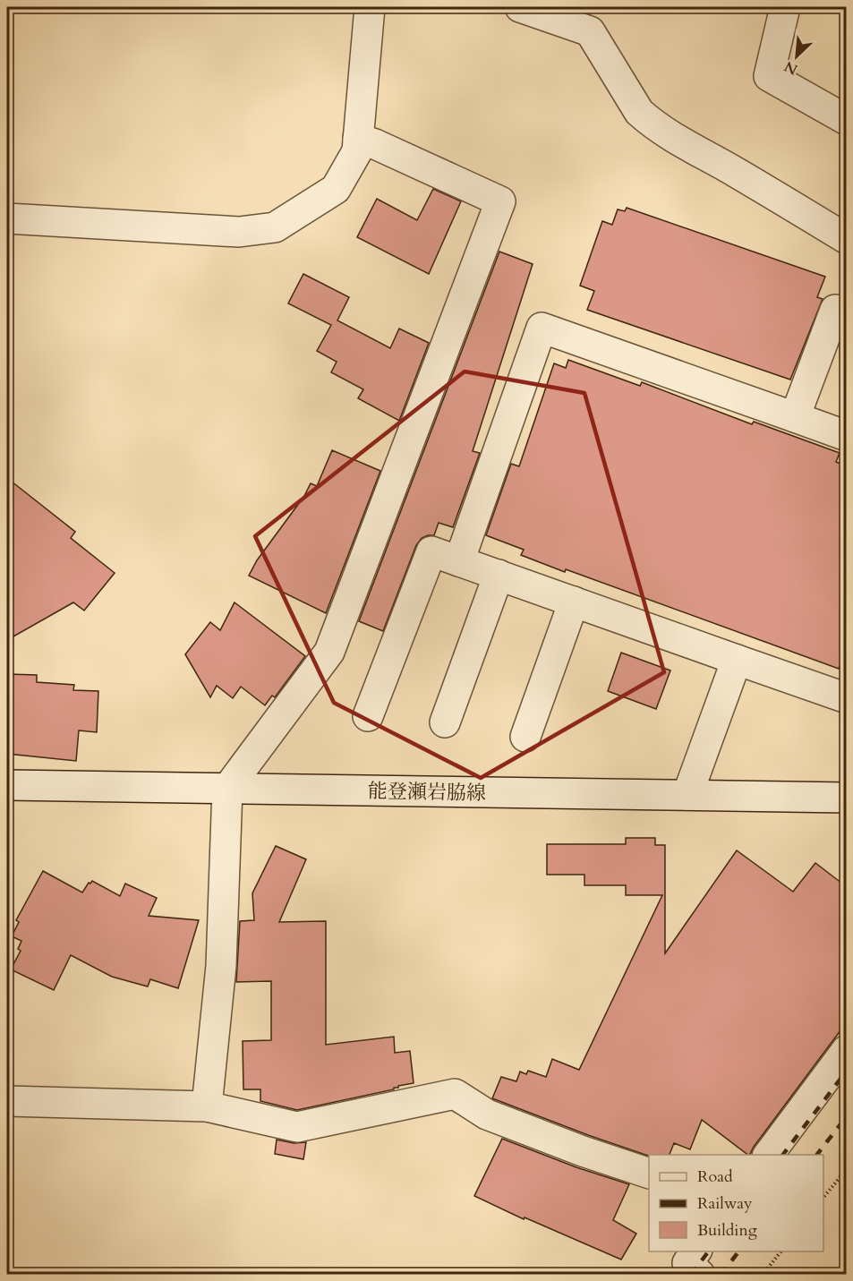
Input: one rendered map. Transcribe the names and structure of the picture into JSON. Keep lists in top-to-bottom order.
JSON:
{
  "streets": {
    "street": ["能登瀬岩脇線"]
  },
  "legend": ["Road", "Railway", "Building"],
  "north": "bottom left"
}
